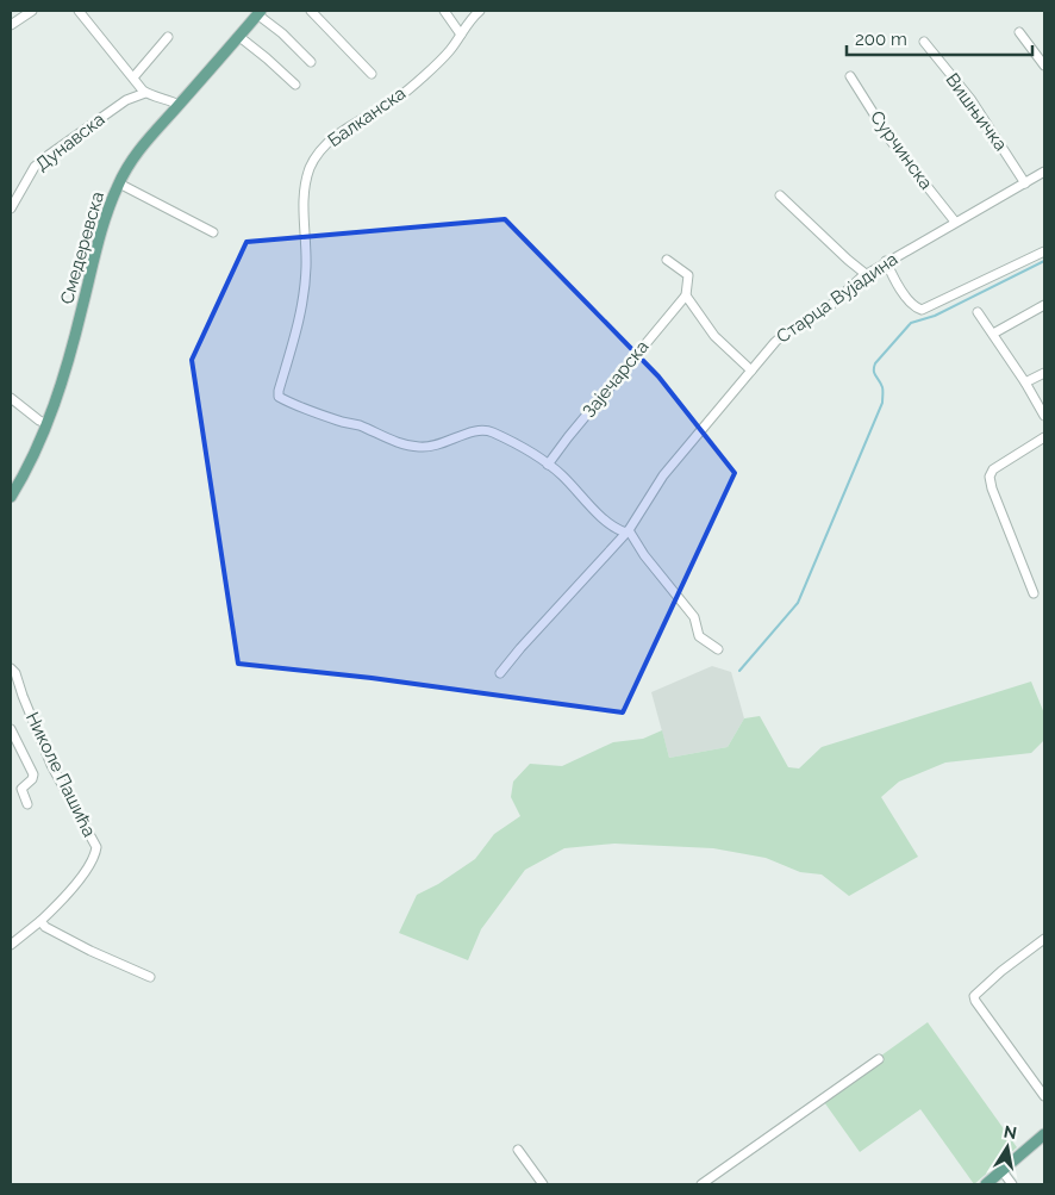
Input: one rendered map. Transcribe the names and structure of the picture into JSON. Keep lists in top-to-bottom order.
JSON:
{
  "streets": {
    "main road": ["Смедеревска"],
    "street": [
      "Вишњичка",
      "Балканска",
      "Дунавска",
      "Сурчинска",
      "Старца Вујадина",
      "Зајечарска",
      "Николе Пашића"
    ]
  },
  "crossings": [
    ["Вишњичка", "Старца Вујадина"],
    ["Балканска", "Зајечарска"],
    ["Сурчинска", "Старца Вујадина"]
  ],
  "scale_bar": "200 m",
  "north": "top"
}
